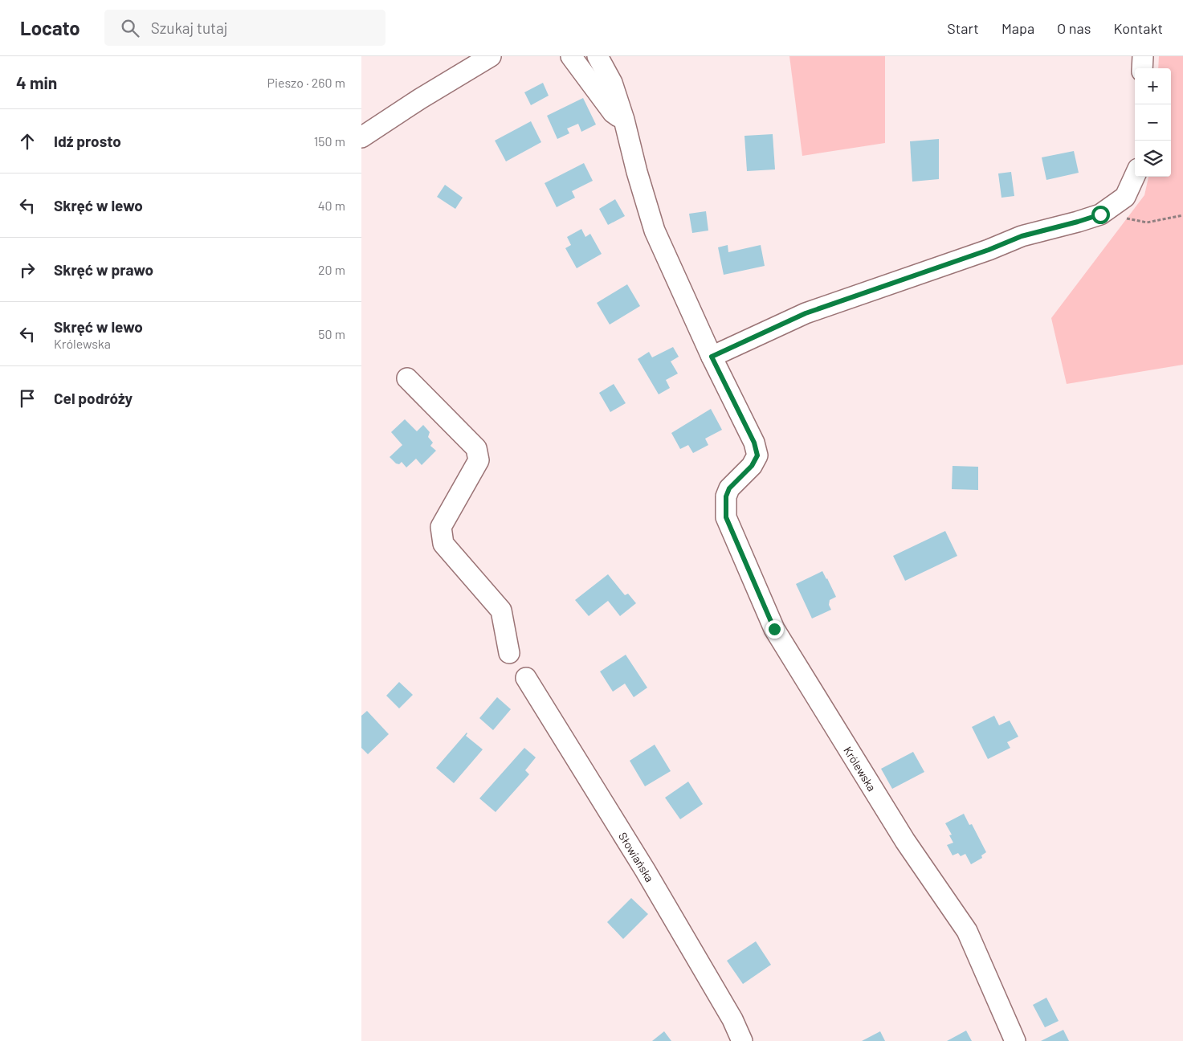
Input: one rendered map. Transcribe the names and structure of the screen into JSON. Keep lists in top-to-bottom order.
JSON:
{
  "streets": {
    "street": ["Królewska", "Słowiańska"]
  },
  "page": {
    "header": "Locato",
    "search": "Szukaj tutaj",
    "nav": [
      "Start",
      "Mapa",
      "O nas",
      "Kontakt"
    ],
    "heading": ["4 min", "Pieszo · 260 m"],
    "map_buttons": ["+", "−"],
    "list": [
      ["Idź prosto", "150 m"],
      ["Skręć w lewo", "40 m"],
      ["Skręć w prawo", "20 m"],
      ["Skręć w lewo", "Królewska", "50 m"],
      "Cel podróży"
    ]
  }
}
